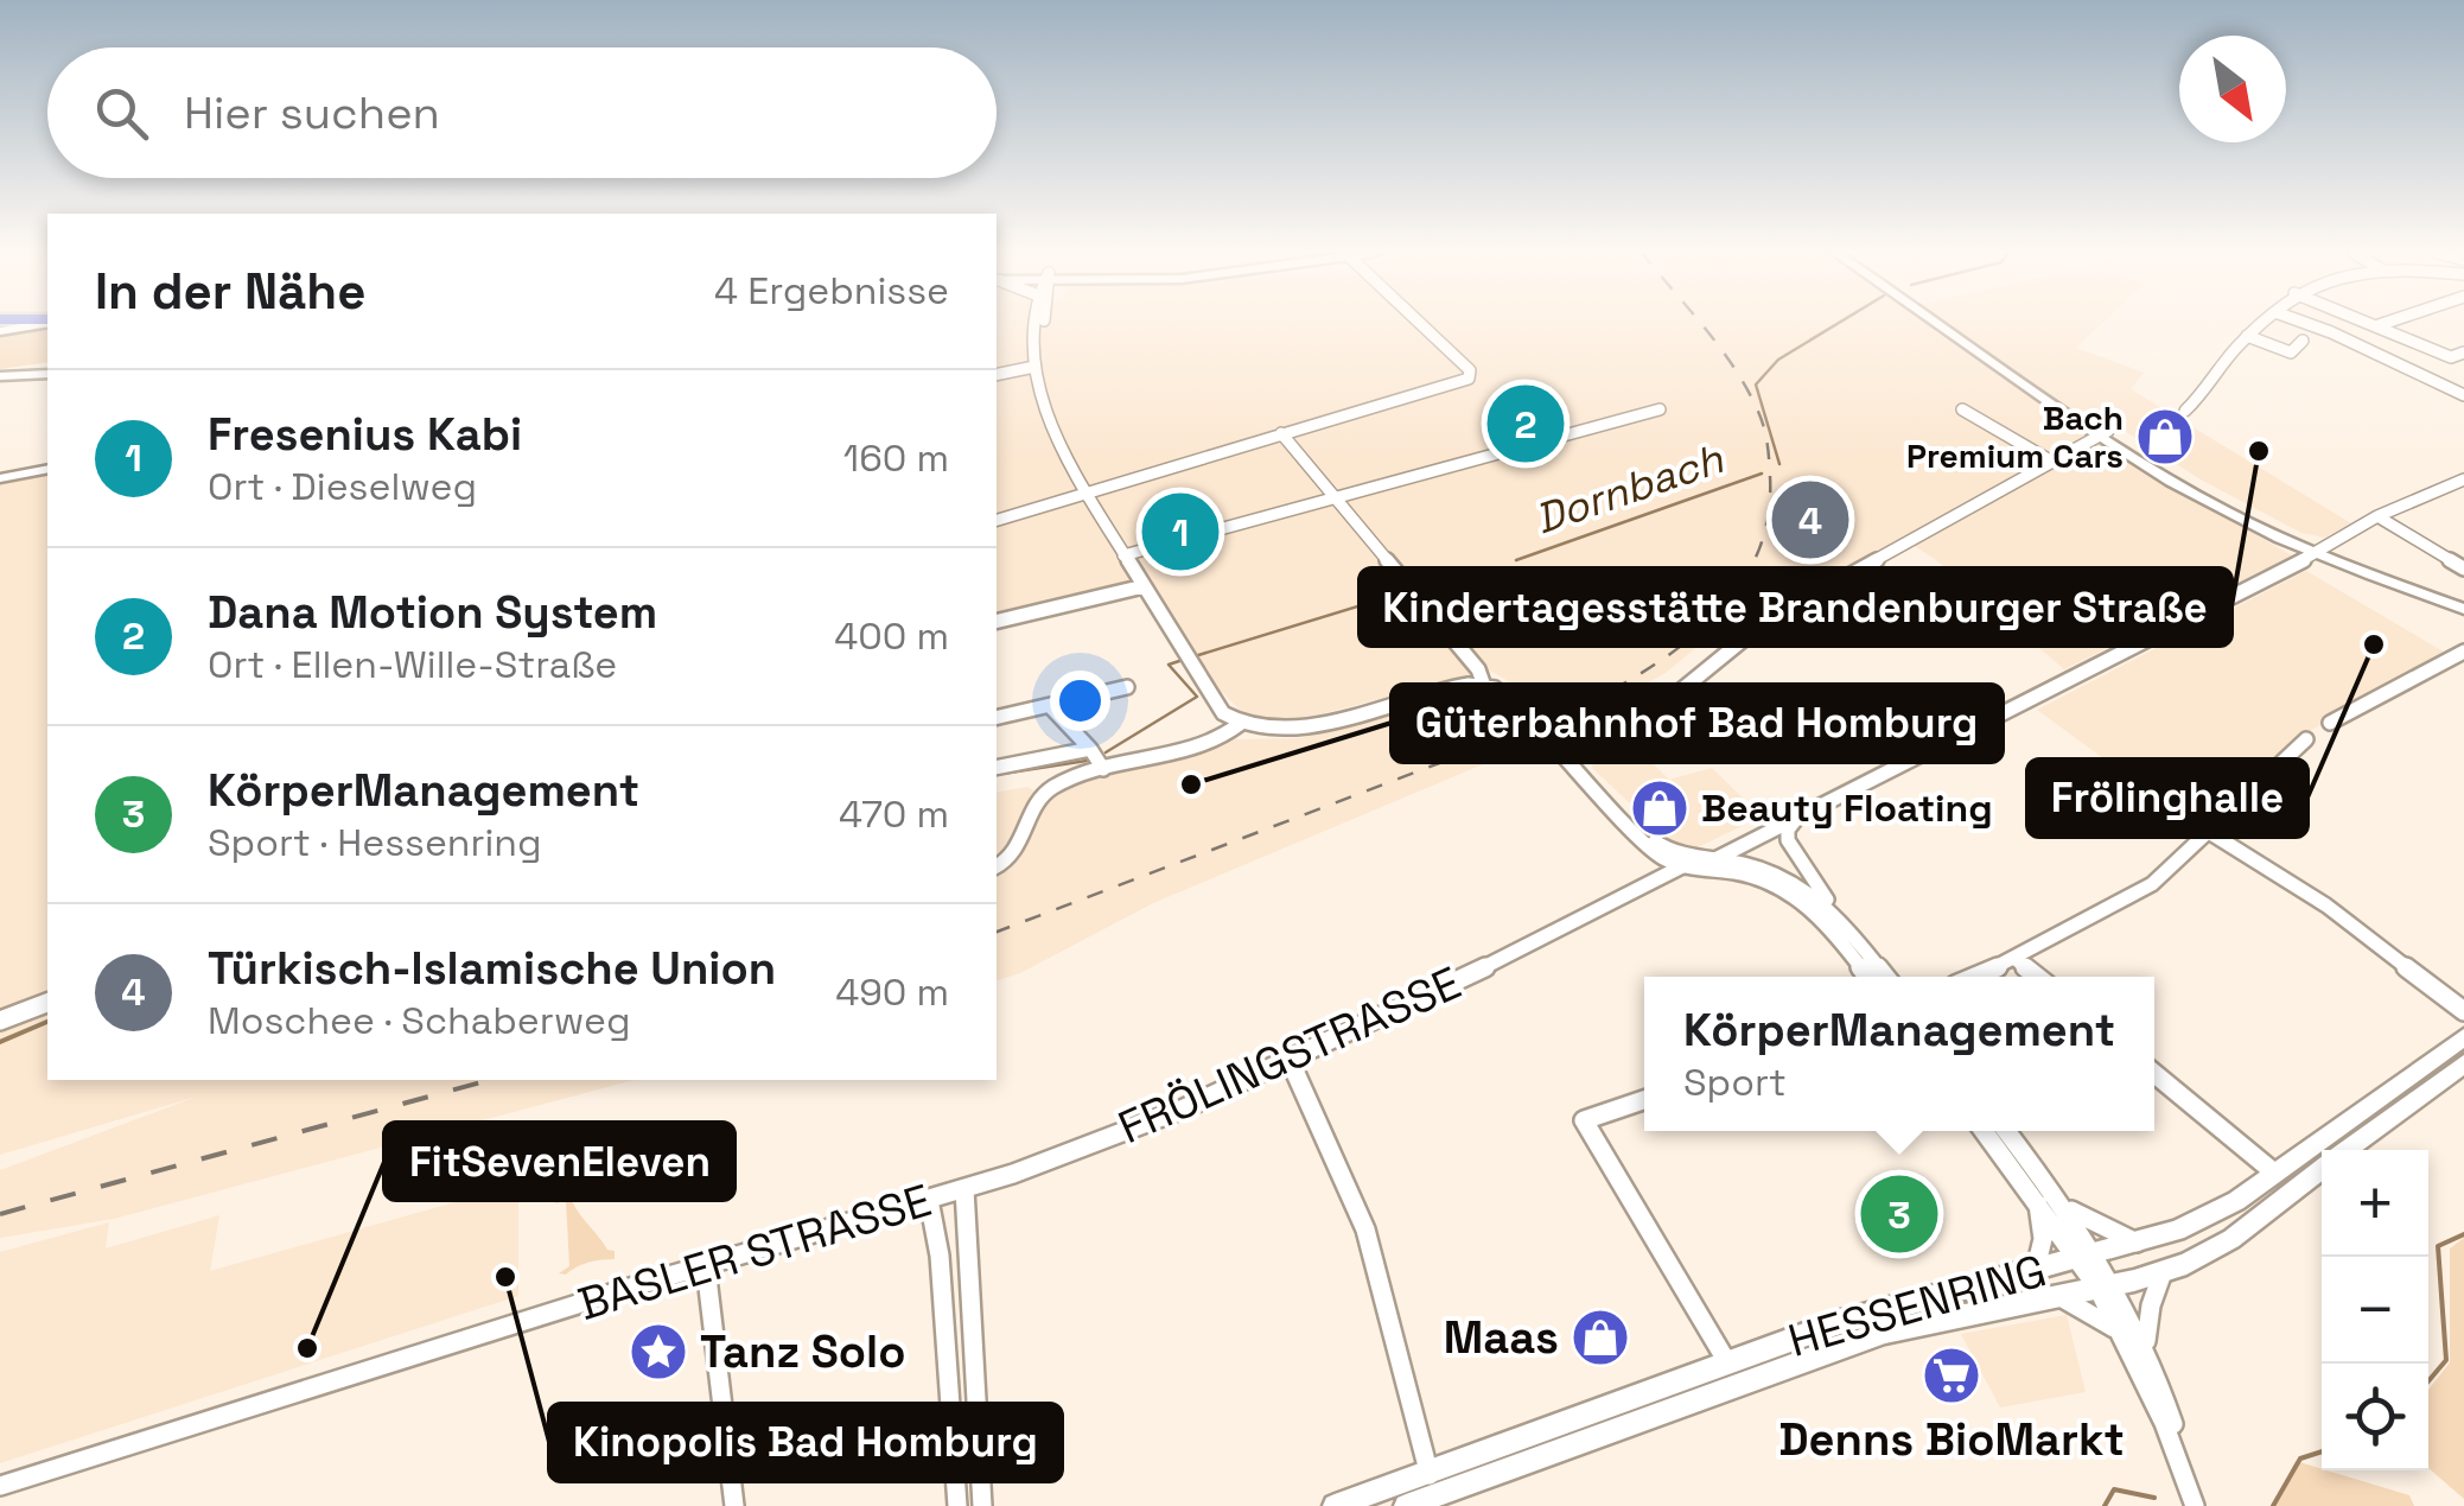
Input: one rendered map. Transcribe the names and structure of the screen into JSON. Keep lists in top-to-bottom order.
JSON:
{
  "streets": {
    "street": ["FRÖLINGSTRASSE", "BASLER STRASSE", "HESSENRING"]
  },
  "crossings": [
    ["FRÖLINGSTRASSE", "BASLER STRASSE"]
  ],
  "water": ["Dornbach"],
  "places": {
    "shop": ["Bach Premium Cars", "Beauty Floating", "Maas"],
    "other": [
      "Kindertagesstätte Brandenburger Straße",
      "Frölinghalle",
      "Güterbahnhof Bad Homburg",
      "Kinopolis Bad Homburg",
      "FitSevenEleven"
    ],
    "place": ["Tanz Solo"],
    "supermarket": ["Denns BioMarkt"]
  },
  "north": "bottom right",
  "page": {
    "search": "Hier suchen",
    "heading": ["In der Nähe", "4 Ergebnisse"],
    "list": [
      {
        "mark": "1",
        "name": "Fresenius Kabi",
        "note": "Ort · Dieselweg",
        "value": "160 m"
      },
      {
        "mark": "2",
        "name": "Dana Motion System",
        "note": "Ort · Ellen-Wille-Straße",
        "value": "400 m"
      },
      {
        "mark": "3",
        "name": "KörperManagement",
        "note": "Sport · Hessenring",
        "value": "470 m"
      },
      {
        "mark": "4",
        "name": "Türkisch-Islamische Union",
        "note": "Moschee · Schaberweg",
        "value": "490 m"
      }
    ],
    "pins": [
      "2",
      "4",
      "1",
      "3"
    ],
    "popup": ["KörperManagement", "Sport"],
    "map_buttons": ["+", "−"]
  }
}
